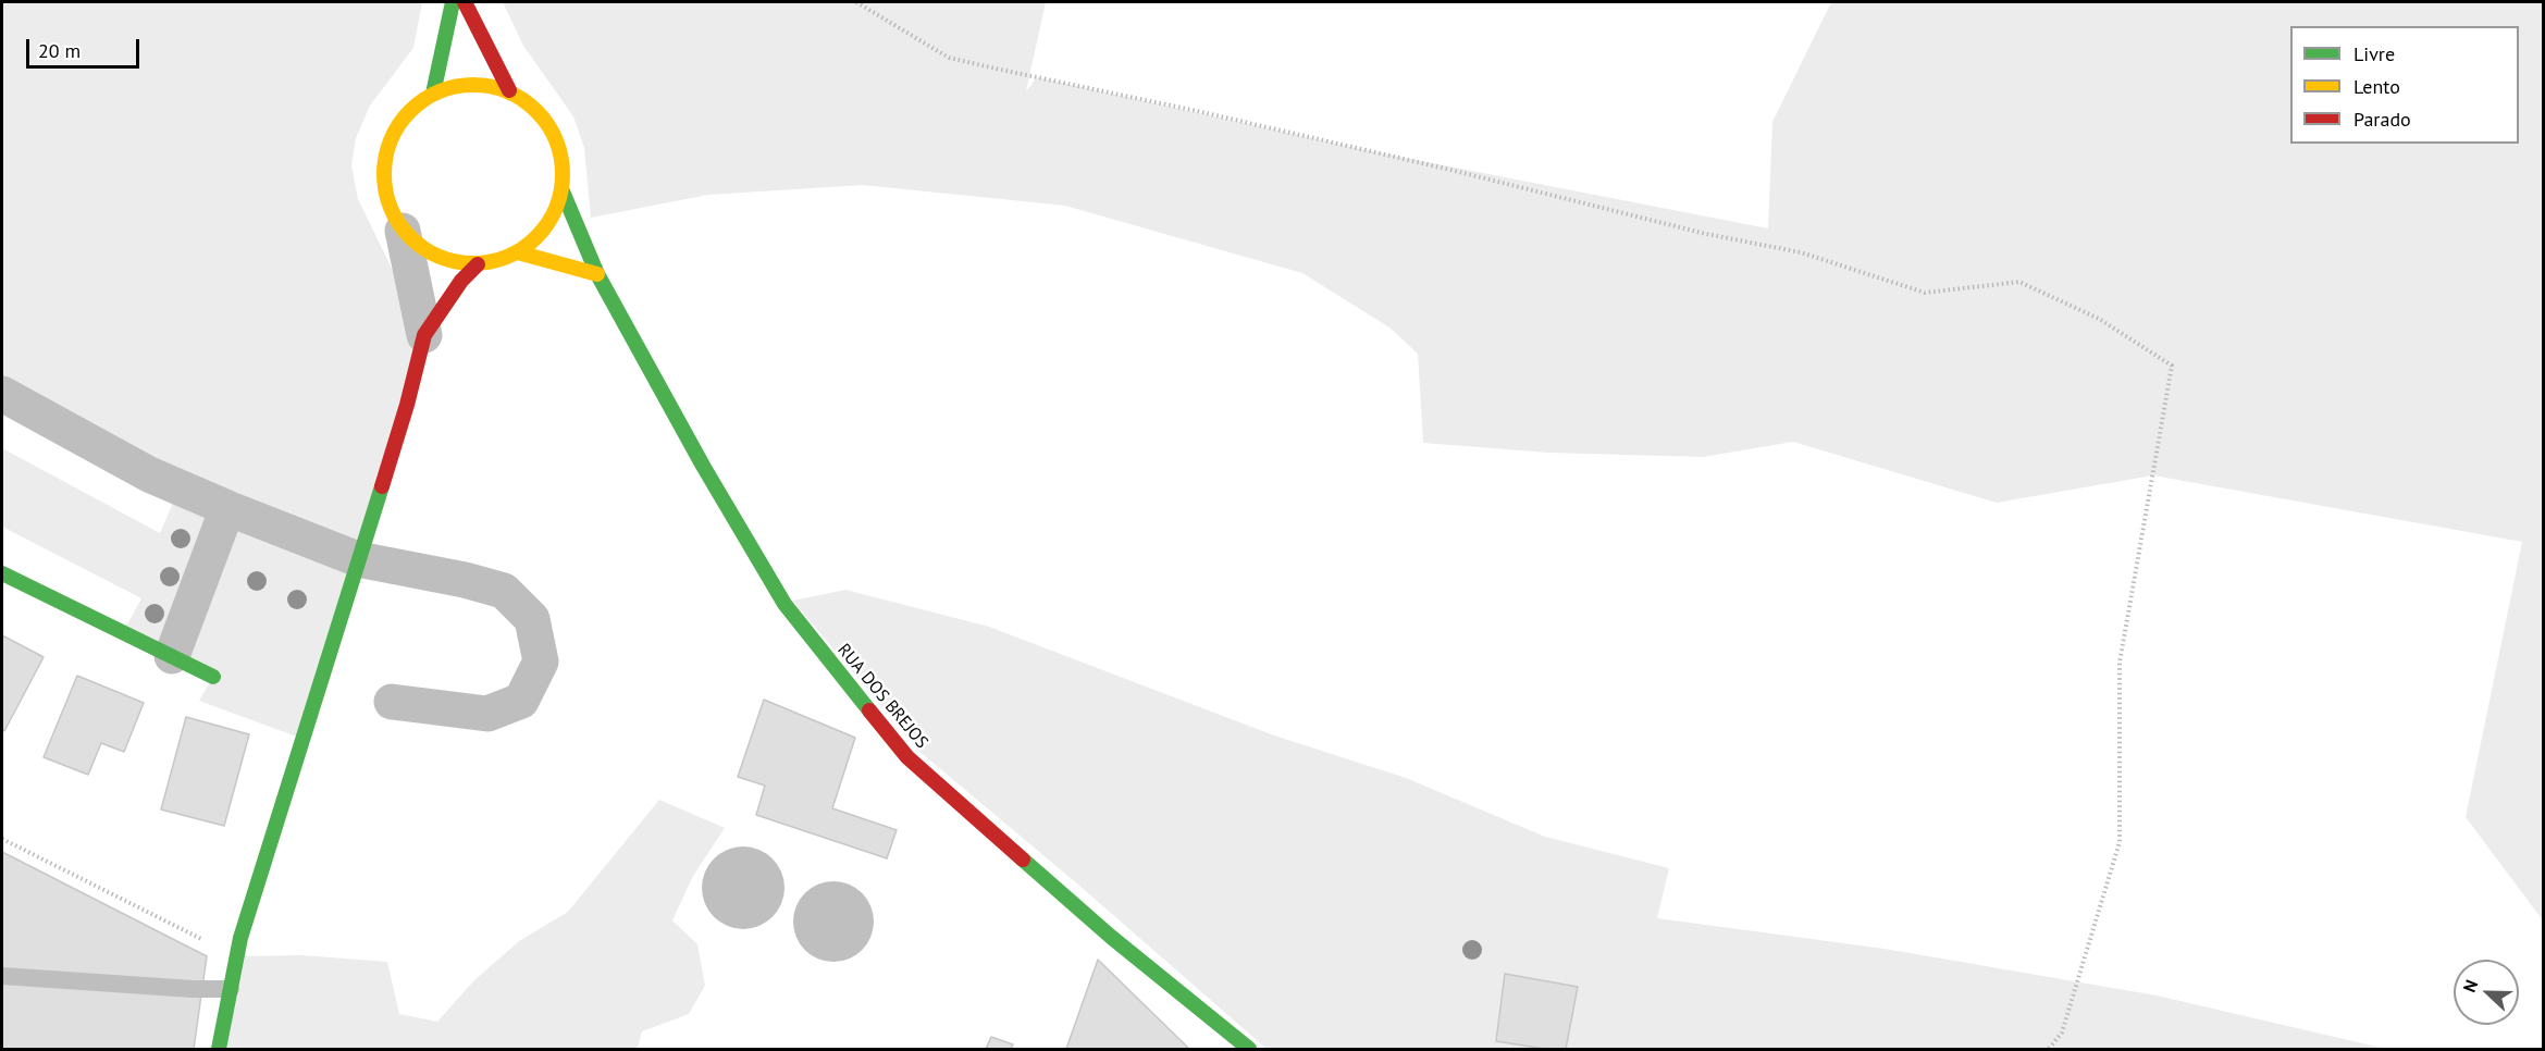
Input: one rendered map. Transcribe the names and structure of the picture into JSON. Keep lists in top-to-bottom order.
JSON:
{
  "streets": {
    "street": ["RUA DOS BREJOS"]
  },
  "legend": ["Livre", "Lento", "Parado"],
  "scale_bar": "20 m",
  "north": "left"
}
